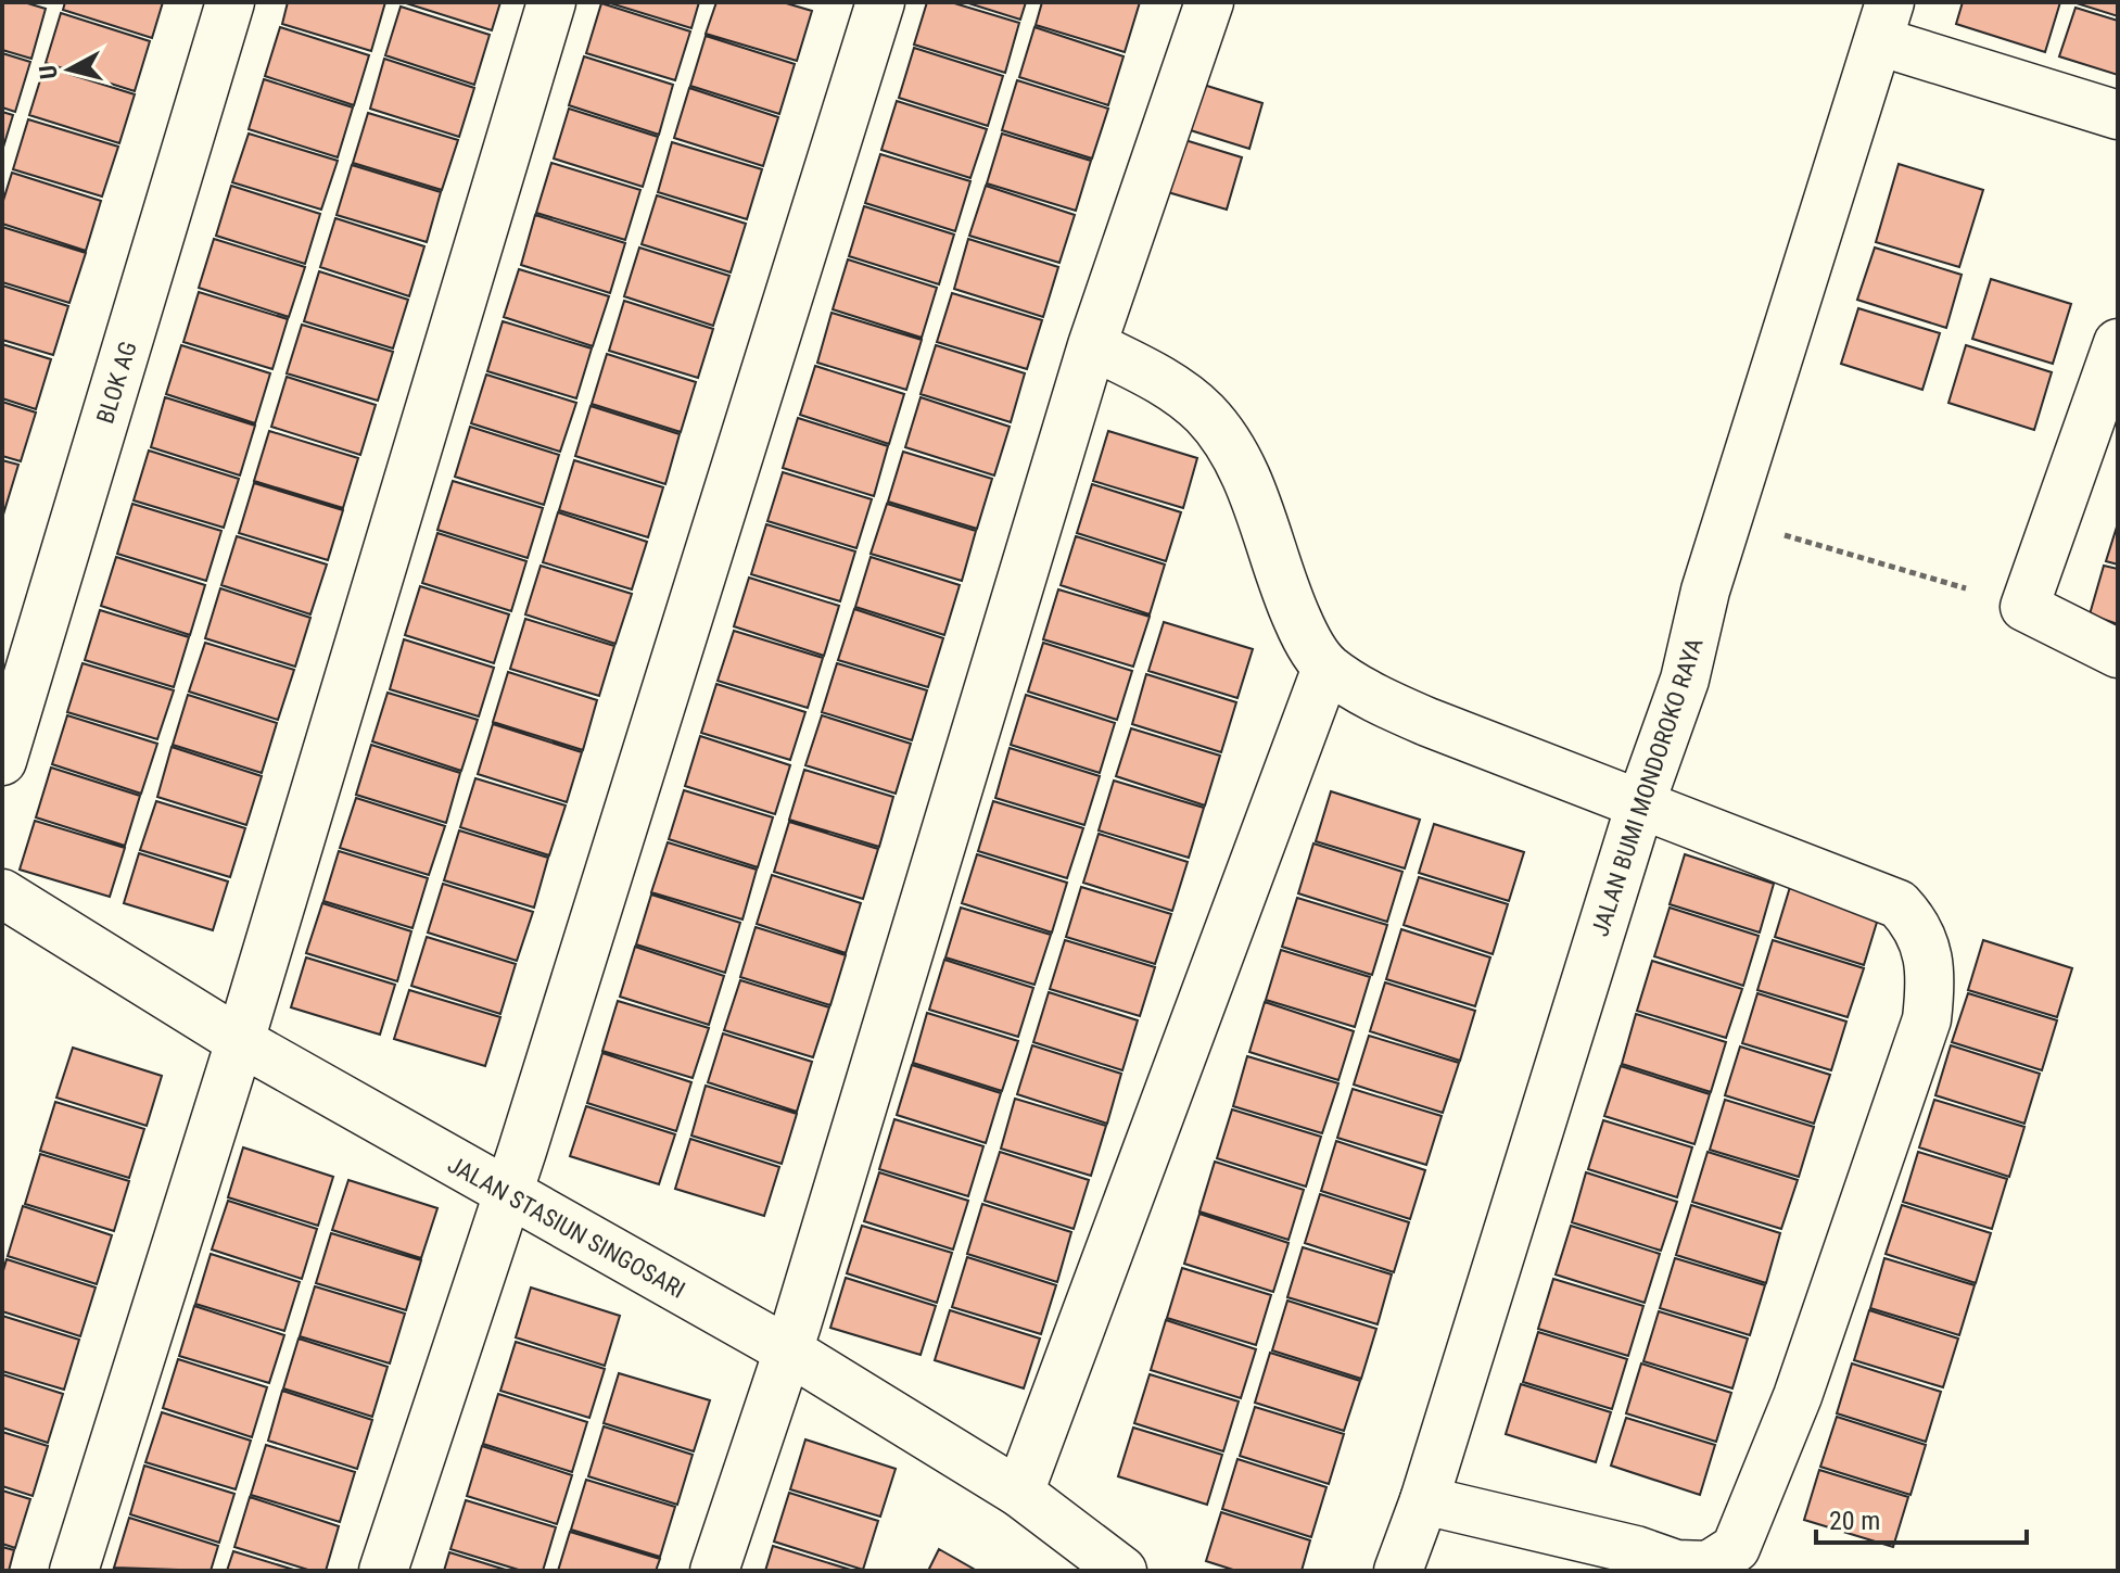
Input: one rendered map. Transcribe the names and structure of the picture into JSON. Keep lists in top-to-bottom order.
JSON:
{
  "streets": {
    "street": ["BLOK AG", "JALAN BUMI MONDOROKO RAYA", "JALAN STASIUN SINGOSARI"]
  },
  "scale_bar": "20 m",
  "north": "left"
}
